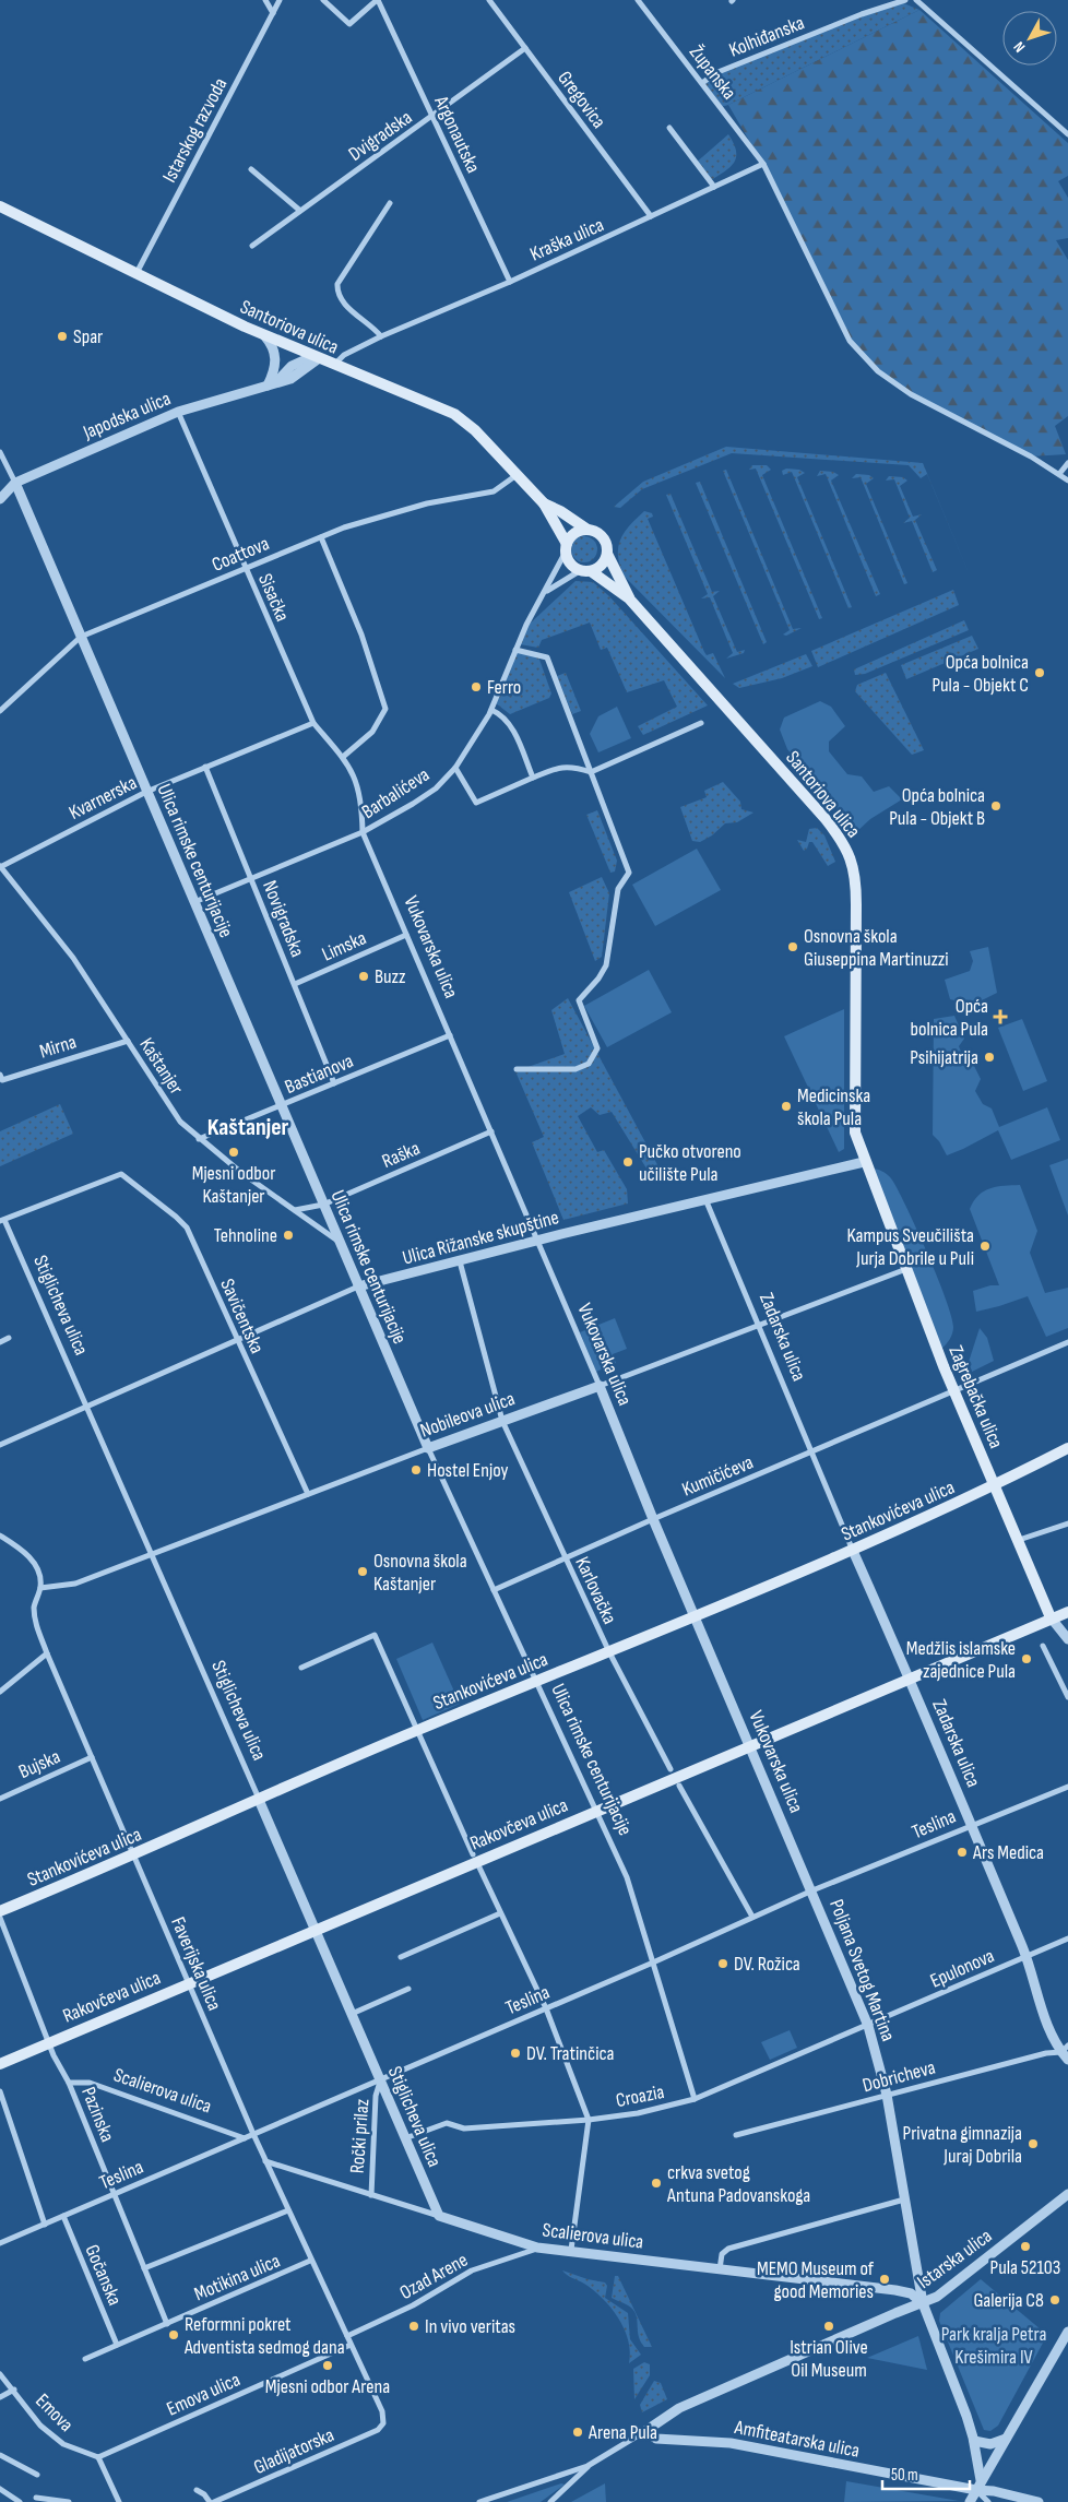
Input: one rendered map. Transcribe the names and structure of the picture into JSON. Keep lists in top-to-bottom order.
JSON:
{
  "streets": {
    "main road": [
      "Santoriova ulica",
      "Zagrebačka ulica",
      "Stankovićeva ulica",
      "Rakovčeva ulica"
    ],
    "street": [
      "Kolhiđanska",
      "Županska",
      "Gregovica",
      "Istarskog razvoda",
      "Argonautska",
      "Dvigradska",
      "Kraška ulica",
      "Japodska ulica",
      "Coattova",
      "Sisačka",
      "Barbalićeva",
      "Kvarnerska",
      "Ulica rimske centurijacije",
      "Novigradska",
      "Limska",
      "Vukovarska ulica",
      "Mirna",
      "Kaštanjer",
      "Bastianova",
      "Raška",
      "Ulica Rižanske skupštine",
      "Stiglicheva ulica",
      "Savičentska",
      "Zadarska ulica",
      "Nobileova ulica",
      "Kumičićeva",
      "Karlovačka",
      "Bujska",
      "Teslina",
      "Faverijska ulica",
      "Epulonova",
      "Poljana Svetog Martina",
      "Dobricheva",
      "Scalierova ulica",
      "Croazia",
      "Pazinska",
      "Ročki prilaz",
      "Istarska ulica",
      "Gočanska",
      "Ozad Arene",
      "Motikina ulica",
      "Emova ulica",
      "Emova",
      "Amfiteatarska ulica",
      "Gladijatorska"
    ]
  },
  "crossings": [
    ["Kolhiđanska", "Županska"],
    ["Županska", "Kraška ulica"],
    ["Gregovica", "Dvigradska"],
    ["Gregovica", "Kraška ulica"],
    ["Istarskog razvoda", "Santoriova ulica"],
    ["Argonautska", "Dvigradska"],
    ["Argonautska", "Kraška ulica"],
    ["Kraška ulica", "Santoriova ulica"],
    ["Santoriova ulica", "Japodska ulica"],
    ["Santoriova ulica", "Coattova"],
    ["Santoriova ulica", "Barbalićeva"],
    ["Santoriova ulica", "Ulica Rižanske skupštine"],
    ["Santoriova ulica", "Zagrebačka ulica"],
    ["Japodska ulica", "Sisačka"],
    ["Japodska ulica", "Ulica rimske centurijacije"],
    ["Coattova", "Sisačka"],
    ["Coattova", "Ulica rimske centurijacije"],
    ["Sisačka", "Barbalićeva"],
    ["Sisačka", "Kvarnerska"],
    ["Sisačka", "Vukovarska ulica"],
    ["Barbalićeva", "Ulica rimske centurijacije"],
    ["Barbalićeva", "Novigradska"],
    ["Barbalićeva", "Vukovarska ulica"],
    ["Kvarnerska", "Ulica rimske centurijacije"],
    ["Kvarnerska", "Novigradska"],
    ["Kvarnerska", "Kaštanjer"],
    ["Ulica rimske centurijacije", "Kaštanjer"],
    ["Ulica rimske centurijacije", "Bastianova"],
    ["Ulica rimske centurijacije", "Raška"],
    ["Ulica rimske centurijacije", "Ulica Rižanske skupštine"],
    ["Ulica rimske centurijacije", "Nobileova ulica"],
    ["Ulica rimske centurijacije", "Kumičićeva"],
    ["Ulica rimske centurijacije", "Stankovićeva ulica"],
    ["Ulica rimske centurijacije", "Rakovčeva ulica"],
    ["Ulica rimske centurijacije", "Teslina"],
    ["Ulica rimske centurijacije", "Croazia"],
    ["Novigradska", "Limska"],
    ["Novigradska", "Bastianova"],
    ["Limska", "Vukovarska ulica"],
    ["Vukovarska ulica", "Bastianova"],
    ["Vukovarska ulica", "Raška"],
    ["Vukovarska ulica", "Ulica Rižanske skupštine"],
    ["Vukovarska ulica", "Nobileova ulica"],
    ["Vukovarska ulica", "Kumičićeva"],
    ["Vukovarska ulica", "Stankovićeva ulica"],
    ["Vukovarska ulica", "Rakovčeva ulica"],
    ["Vukovarska ulica", "Teslina"],
    ["Vukovarska ulica", "Poljana Svetog Martina"],
    ["Mirna", "Kaštanjer"],
    ["Kaštanjer", "Bastianova"],
    ["Kaštanjer", "Raška"],
    ["Ulica Rižanske skupštine", "Stiglicheva ulica"],
    ["Ulica Rižanske skupštine", "Savičentska"],
    ["Ulica Rižanske skupštine", "Zadarska ulica"],
    ["Ulica Rižanske skupštine", "Zagrebačka ulica"],
    ["Ulica Rižanske skupštine", "Karlovačka"],
    ["Stiglicheva ulica", "Savičentska"],
    ["Stiglicheva ulica", "Nobileova ulica"],
    ["Stiglicheva ulica", "Stankovićeva ulica"],
    ["Stiglicheva ulica", "Rakovčeva ulica"],
    ["Stiglicheva ulica", "Teslina"],
    ["Stiglicheva ulica", "Scalierova ulica"],
    ["Stiglicheva ulica", "Croazia"],
    ["Stiglicheva ulica", "Ročki prilaz"],
    ["Savičentska", "Nobileova ulica"],
    ["Zadarska ulica", "Nobileova ulica"],
    ["Zadarska ulica", "Kumičićeva"],
    ["Zadarska ulica", "Stankovićeva ulica"],
    ["Zadarska ulica", "Rakovčeva ulica"],
    ["Zadarska ulica", "Teslina"],
    ["Zadarska ulica", "Epulonova"],
    ["Zadarska ulica", "Dobricheva"],
    ["Zagrebačka ulica", "Nobileova ulica"],
    ["Zagrebačka ulica", "Kumičićeva"],
    ["Zagrebačka ulica", "Stankovićeva ulica"],
    ["Zagrebačka ulica", "Rakovčeva ulica"],
    ["Nobileova ulica", "Karlovačka"],
    ["Nobileova ulica", "Faverijska ulica"],
    ["Kumičićeva", "Karlovačka"],
    ["Stankovićeva ulica", "Karlovačka"],
    ["Stankovićeva ulica", "Faverijska ulica"],
    ["Bujska", "Faverijska ulica"],
    ["Rakovčeva ulica", "Faverijska ulica"],
    ["Rakovčeva ulica", "Pazinska"],
    ["Teslina", "Faverijska ulica"],
    ["Teslina", "Poljana Svetog Martina"],
    ["Teslina", "Scalierova ulica"],
    ["Teslina", "Pazinska"],
    ["Teslina", "Ročki prilaz"],
    ["Teslina", "Gočanska"],
    ["Faverijska ulica", "Scalierova ulica"],
    ["Faverijska ulica", "Ozad Arene"],
    ["Faverijska ulica", "Motikina ulica"],
    ["Faverijska ulica", "Emova ulica"],
    ["Faverijska ulica", "Gladijatorska"],
    ["Epulonova", "Poljana Svetog Martina"],
    ["Epulonova", "Croazia"],
    ["Poljana Svetog Martina", "Dobricheva"],
    ["Poljana Svetog Martina", "Scalierova ulica"],
    ["Poljana Svetog Martina", "Croazia"],
    ["Poljana Svetog Martina", "Istarska ulica"],
    ["Scalierova ulica", "Pazinska"],
    ["Scalierova ulica", "Ročki prilaz"],
    ["Scalierova ulica", "Istarska ulica"],
    ["Scalierova ulica", "Ozad Arene"],
    ["Pazinska", "Motikina ulica"],
    ["Istarska ulica", "Amfiteatarska ulica"],
    ["Gočanska", "Motikina ulica"],
    ["Emova ulica", "Emova"],
    ["Emova ulica", "Gladijatorska"]
  ],
  "districts": ["Kaštanjer"],
  "parks": ["Park kralja Petra Krešimira IV"],
  "places": {
    "other": [
      "Spar",
      "Opća bolnica Pula - Objekt C",
      "Ferro",
      "Opća bolnica Pula - Objekt B",
      "Osnovna škola Giuseppina Martinuzzi",
      "Buzz",
      "Psihijatrija",
      "Medicinska škola Pula",
      "Mjesni odbor Kaštanjer",
      "Pučko otvoreno učilište Pula",
      "Tehnoline",
      "Kampus Sveučilišta Jurja Dobrile u Puli",
      "Hostel Enjoy",
      "Osnovna škola Kaštanjer",
      "Medžlis islamske zajednice Pula",
      "Ars Medica",
      "DV. Rožica",
      "DV. Tratinčica",
      "Privatna gimnazija Juraj Dobrila",
      "crkva svetog Antuna Padovanskoga",
      "Pula 52103",
      "MEMO Museum of good Memories",
      "Galerija C8",
      "In vivo veritas",
      "Istrian Olive Oil Museum",
      "Reformni pokret Adventista sedmog dana",
      "Mjesni odbor Arena",
      "Arena Pula"
    ],
    "health": ["Opća bolnica Pula"]
  },
  "scale_bar": "50 m",
  "north": "bottom left"
}
